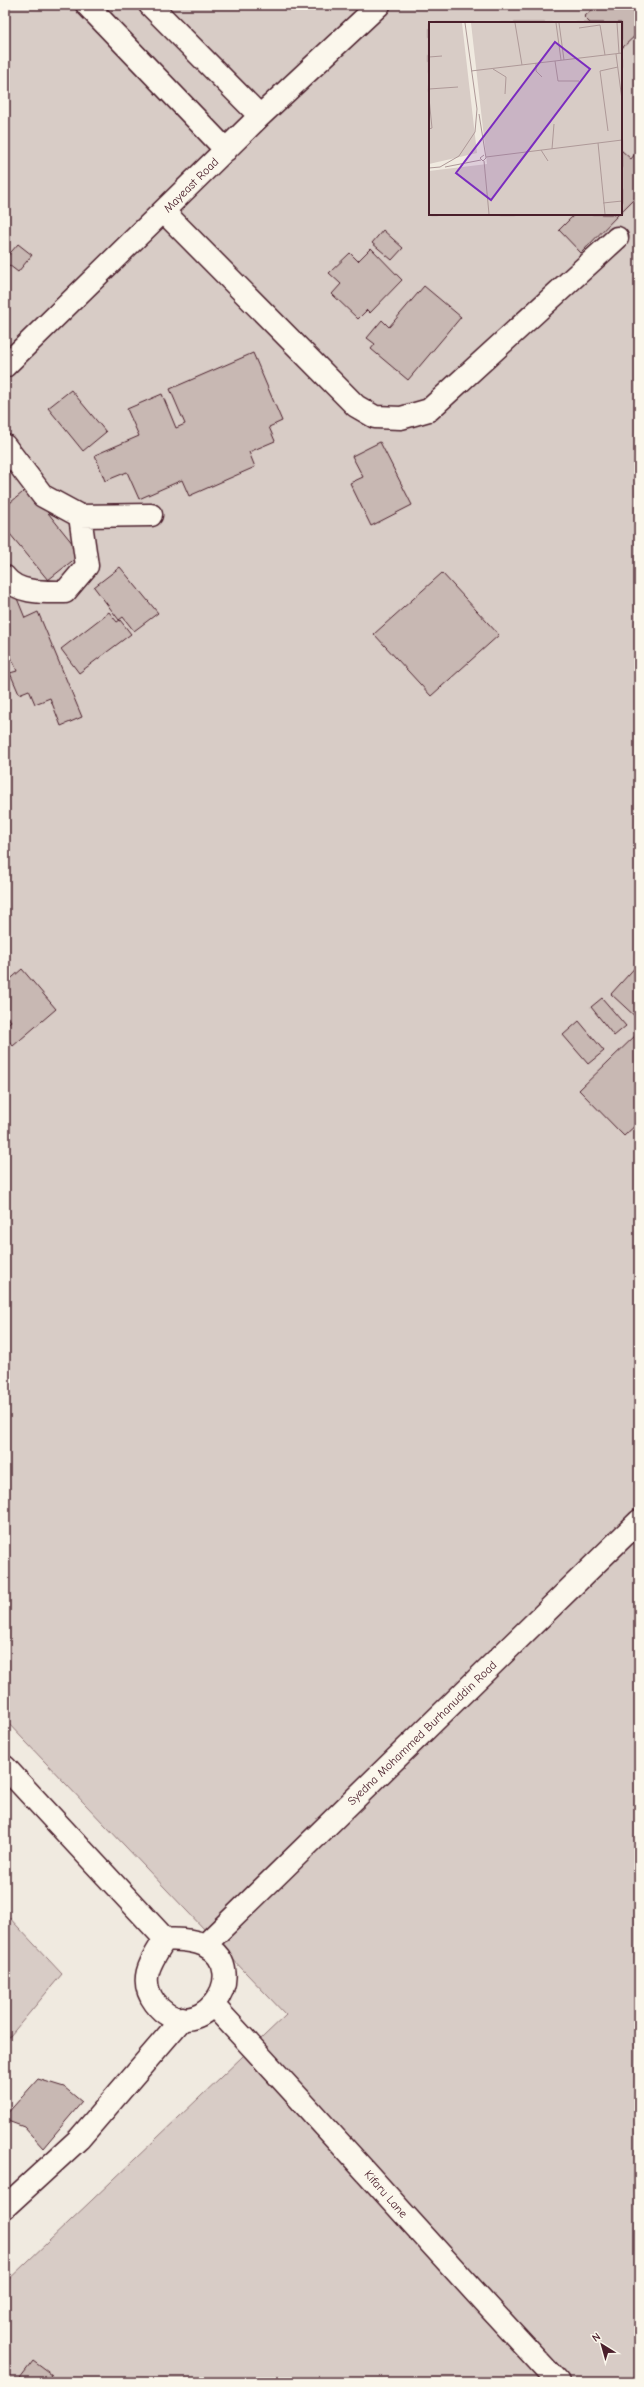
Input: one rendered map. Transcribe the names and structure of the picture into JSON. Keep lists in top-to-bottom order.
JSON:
{
  "streets": {
    "street": ["Mayeast Road", "Syedna Mohammed Burhanuddin Road", "Kifaru Lane"]
  },
  "crossings": [
    ["Syedna Mohammed Burhanuddin Road", "Kifaru Lane"]
  ],
  "north": "top left"
}
